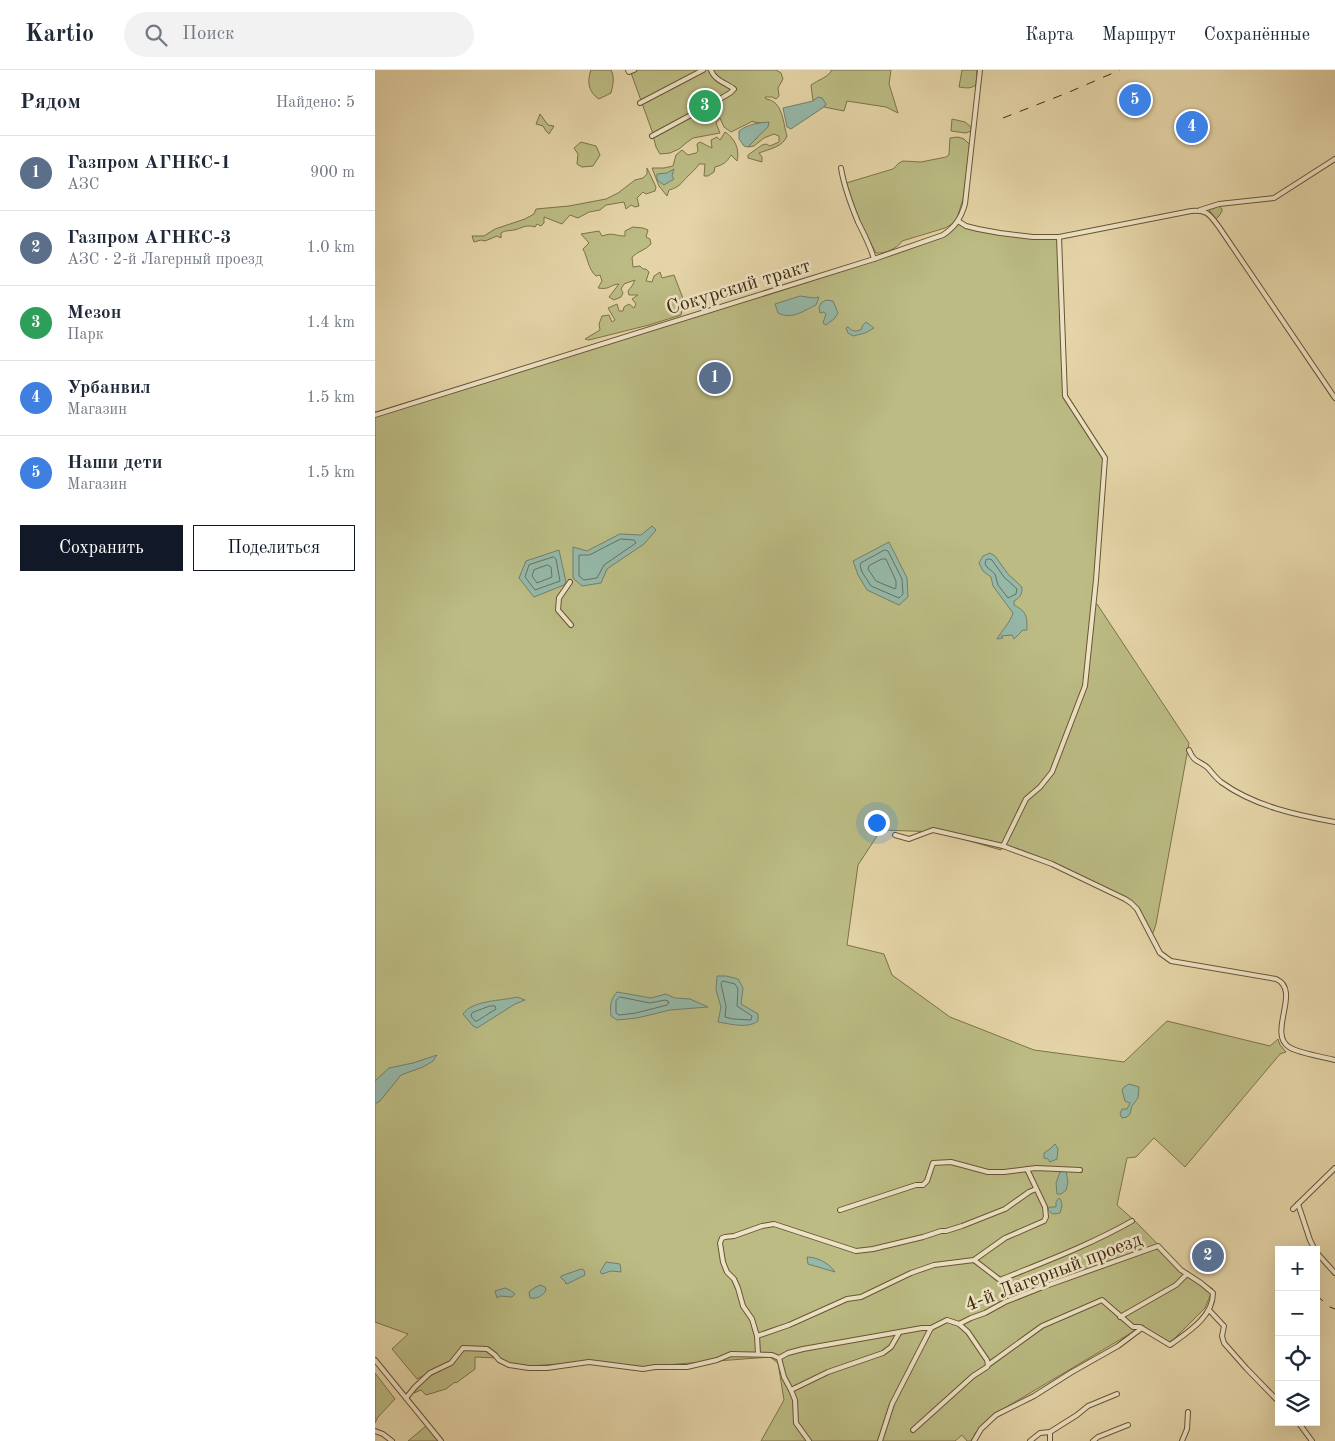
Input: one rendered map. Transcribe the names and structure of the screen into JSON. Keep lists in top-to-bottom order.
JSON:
{
  "streets": {
    "street": ["Сокурский тракт", "4-й Лагерный проезд"]
  },
  "page": {
    "header": "Kartio",
    "search": "Поиск",
    "nav": ["Карта", "Маршрут", "Сохранённые"],
    "heading": ["Рядом", "Найдено: 5"],
    "pins": [
      "5",
      "3",
      "4",
      "1",
      "2"
    ],
    "list": [
      {
        "mark": "1",
        "name": "Газпром АГНКС-1",
        "note": "АЗС",
        "value": "900 m"
      },
      {
        "mark": "2",
        "name": "Газпром АГНКС-3",
        "note": "АЗС · 2-й Лагерный проезд",
        "value": "1.0 km"
      },
      {
        "mark": "3",
        "name": "Мезон",
        "note": "Парк",
        "value": "1.4 km"
      },
      {
        "mark": "4",
        "name": "Урбанвил",
        "note": "Магазин",
        "value": "1.5 km"
      },
      {
        "mark": "5",
        "name": "Наши дети",
        "note": "Магазин",
        "value": "1.5 km"
      }
    ],
    "buttons": ["Сохранить", "Поделиться"],
    "map_buttons": ["+", "−"]
  }
}
